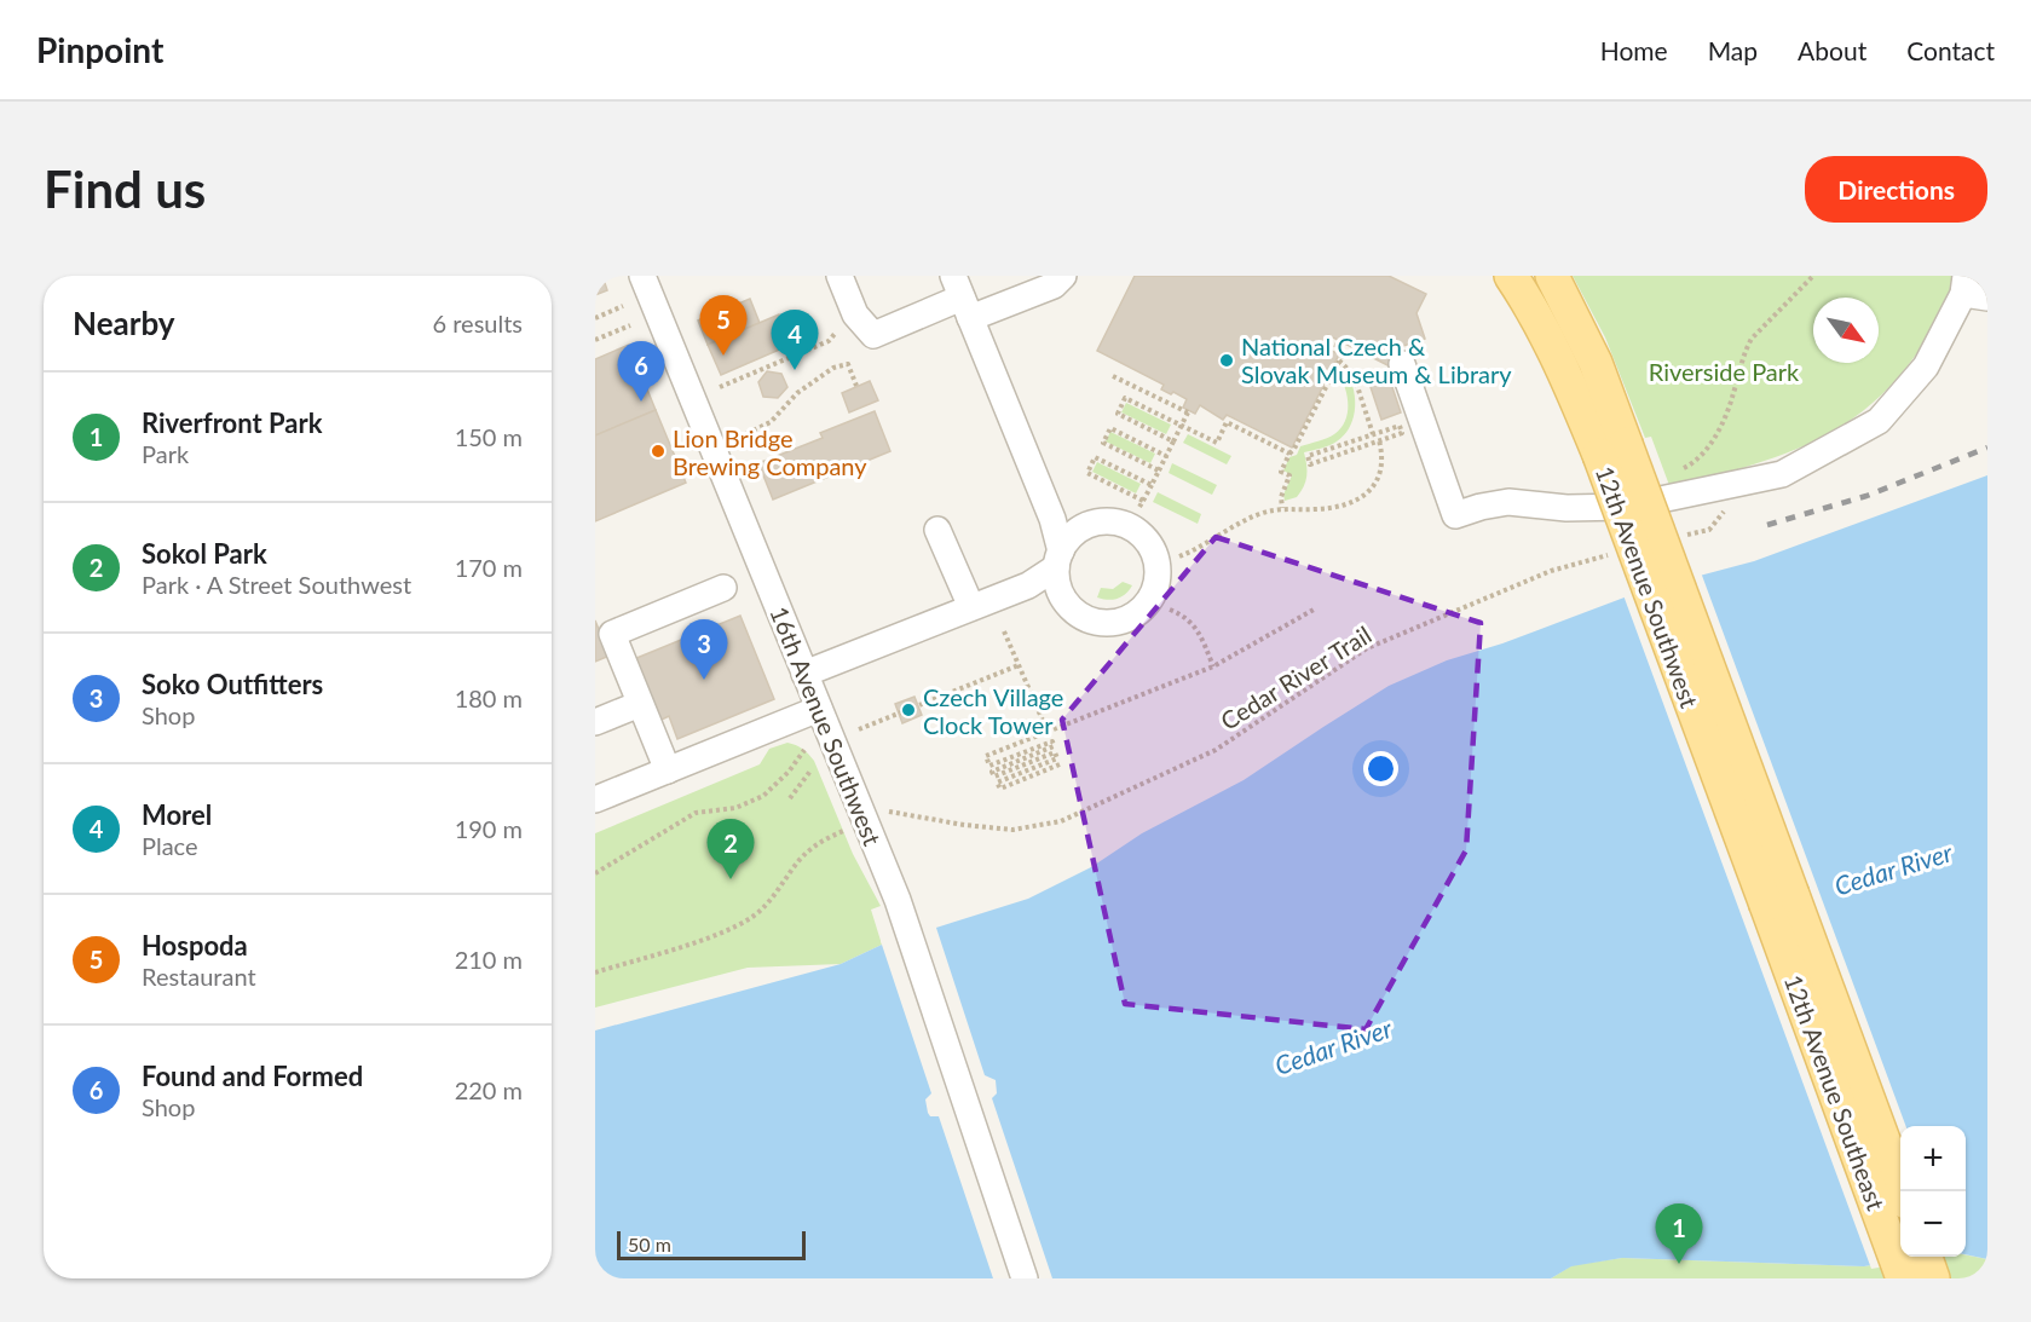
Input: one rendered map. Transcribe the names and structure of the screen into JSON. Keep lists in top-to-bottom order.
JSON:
{
  "streets": {
    "main road": ["12th Avenue Southwest", "12th Avenue Southeast"],
    "street": ["16th Avenue Southwest"],
    "path": ["Cedar River Trail"]
  },
  "crossings": [
    ["12th Avenue Southwest", "12th Avenue Southeast"]
  ],
  "water": ["Cedar River"],
  "parks": ["Riverside Park"],
  "places": ["National Czech & Slovak Museum & Library", "Lion Bridge Brewing Company", "Czech Village Clock Tower"],
  "scale_bar": "50 m",
  "north": "bottom right",
  "page": {
    "header": "Pinpoint",
    "nav": [
      "Home",
      "Map",
      "About",
      "Contact"
    ],
    "buttons": "Directions",
    "title": "Find us",
    "heading": ["Nearby", "6 results"],
    "pins": [
      "5",
      "4",
      "6",
      "3",
      "2",
      "1"
    ],
    "list": [
      {
        "mark": "1",
        "name": "Riverfront Park",
        "note": "Park",
        "value": "150 m"
      },
      {
        "mark": "2",
        "name": "Sokol Park",
        "note": "Park · A Street Southwest",
        "value": "170 m"
      },
      {
        "mark": "3",
        "name": "Soko Outfitters",
        "note": "Shop",
        "value": "180 m"
      },
      {
        "mark": "4",
        "name": "Morel",
        "note": "Place",
        "value": "190 m"
      },
      {
        "mark": "5",
        "name": "Hospoda",
        "note": "Restaurant",
        "value": "210 m"
      },
      {
        "mark": "6",
        "name": "Found and Formed",
        "note": "Shop",
        "value": "220 m"
      }
    ],
    "map_buttons": ["+", "−"],
    "scale": "50 m"
  }
}
